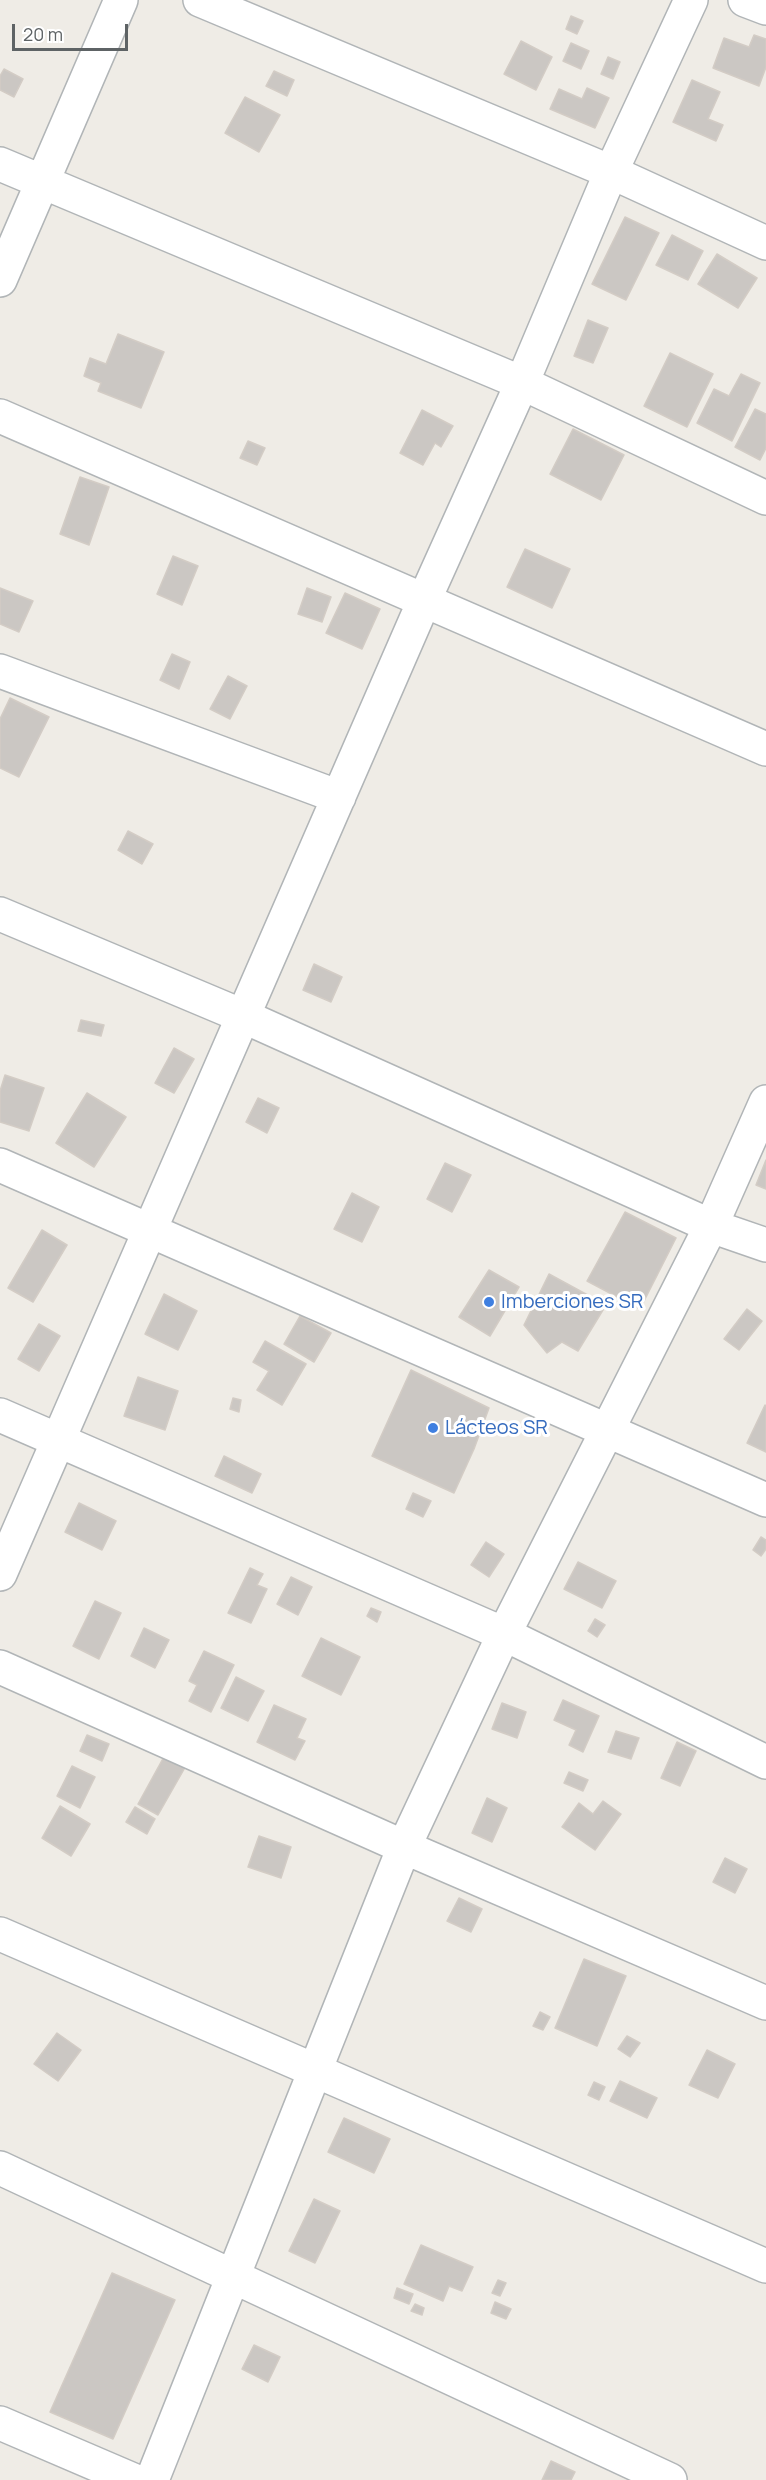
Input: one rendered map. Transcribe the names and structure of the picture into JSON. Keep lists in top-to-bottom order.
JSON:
{
  "places": ["Imberciones SR", "Lácteos SR"],
  "scale_bar": "20 m"
}
